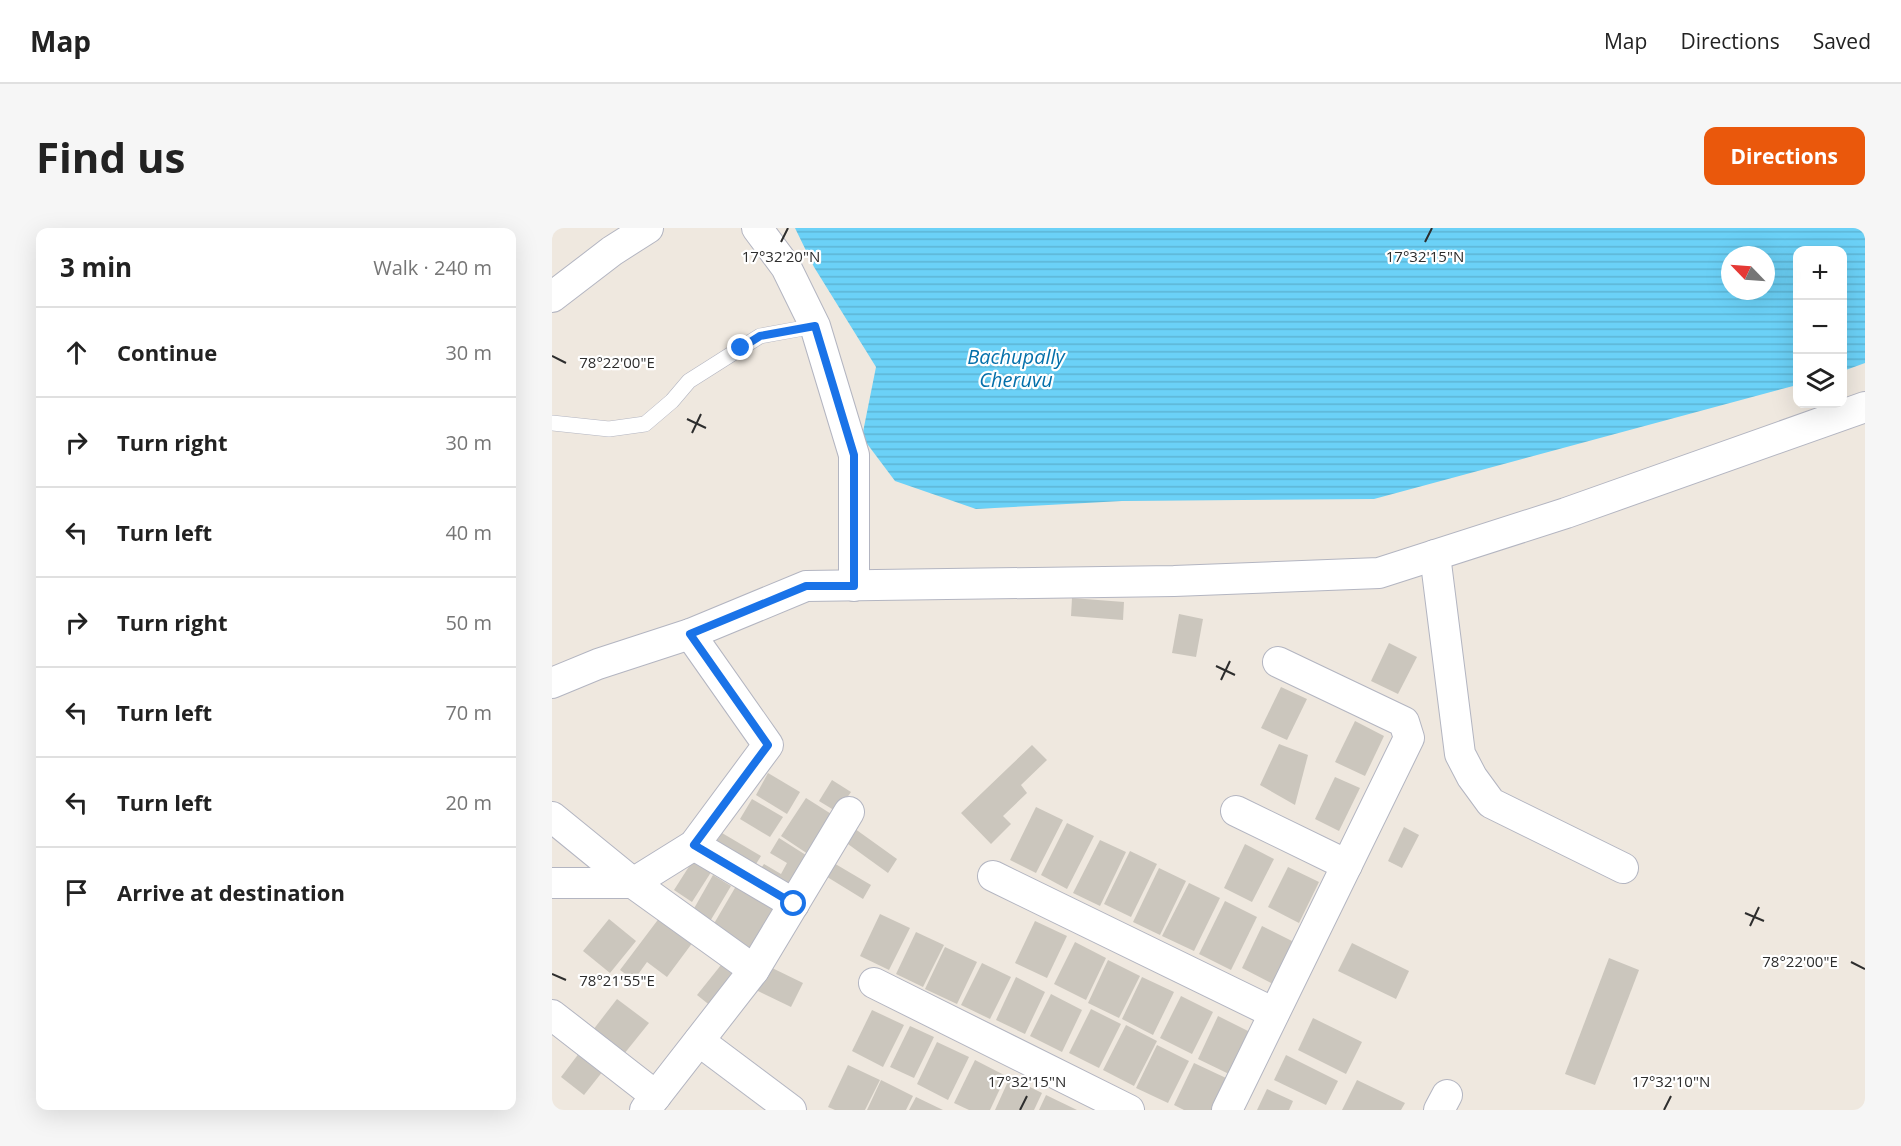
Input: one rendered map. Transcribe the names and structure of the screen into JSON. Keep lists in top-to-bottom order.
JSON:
{
  "water": ["Bachupally Cheruvu"],
  "north": "top left",
  "page": {
    "header": "Map",
    "nav": ["Map", "Directions", "Saved"],
    "buttons": "Directions",
    "title": "Find us",
    "heading": ["3 min", "Walk · 240 m"],
    "map_buttons": ["+", "−"],
    "list": [
      ["Continue", "30 m"],
      ["Turn right", "30 m"],
      ["Turn left", "40 m"],
      ["Turn right", "50 m"],
      ["Turn left", "70 m"],
      ["Turn left", "20 m"],
      "Arrive at destination"
    ]
  },
  "coordinates": [
    "17°32'20\"N",
    "17°32'15\"N",
    "78°22'00\"E",
    "78°21'55\"E",
    "17°32'10\"N"
  ]
}
